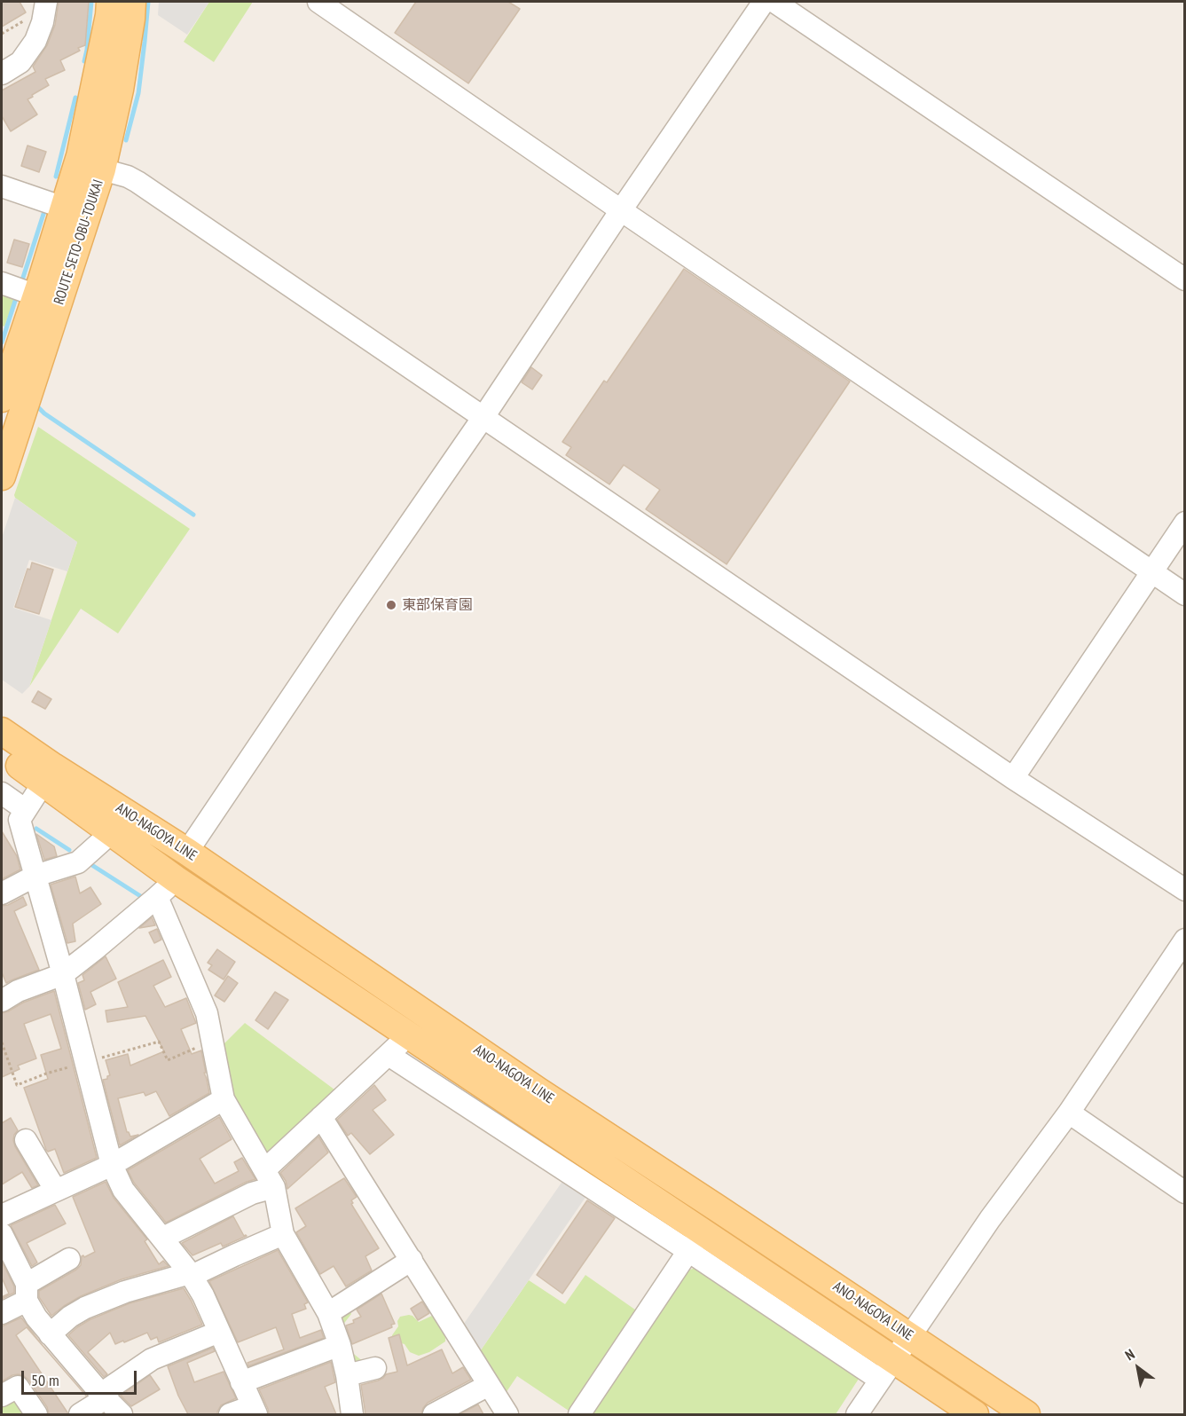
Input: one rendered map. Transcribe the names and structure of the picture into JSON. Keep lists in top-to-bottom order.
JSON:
{
  "streets": {
    "main road": ["ROUTE SETO-OBU-TOUKAI", "ANO-NAGOYA LINE"]
  },
  "places": ["東部保育園"],
  "scale_bar": "50 m",
  "north": "top left"
}
